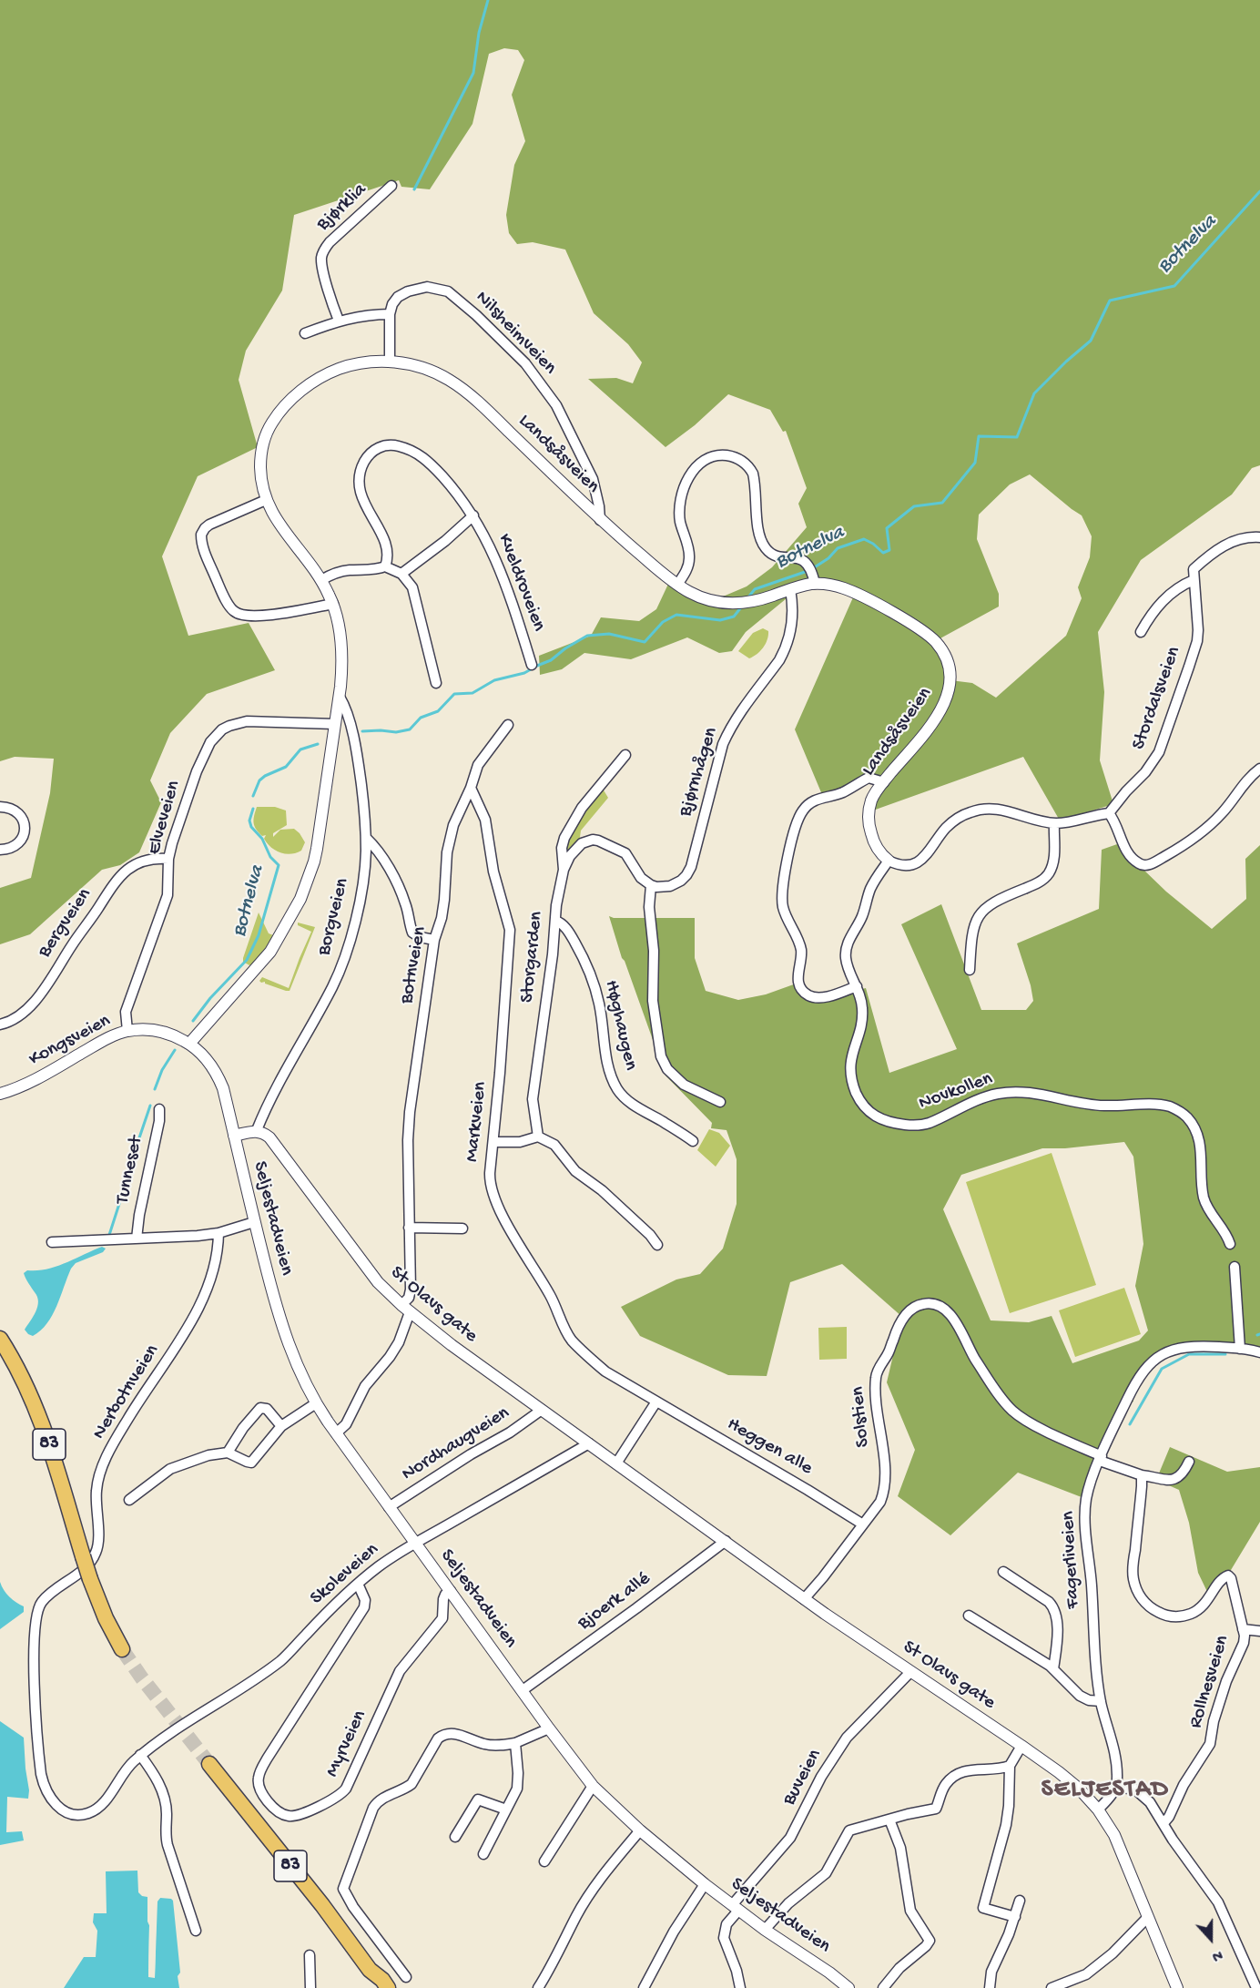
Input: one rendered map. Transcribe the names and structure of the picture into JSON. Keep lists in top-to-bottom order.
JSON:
{
  "streets": {
    "highway": ["83"],
    "street": [
      "Bjørklia",
      "Nilsheimveien",
      "Landsåsveien",
      "Kveldroveien",
      "Stordalsveien",
      "Bjørnhågen",
      "Elveveien",
      "Borgveien",
      "Bergveien",
      "Storgarden",
      "Botnveien",
      "Høghaugen",
      "Kongsveien",
      "Novkollen",
      "Markveien",
      "Tunneset",
      "Seljestadveien",
      "St Olavs gate",
      "Nerbotnveien",
      "Solstien",
      "Nordhaugveien",
      "Heggen alle",
      "Fagerliveien",
      "Skoleveien",
      "Bjoerk allé",
      "Rollnesveien",
      "Myrveien",
      "Buveien"
    ]
  },
  "crossings": [
    ["Nilsheimveien", "Landsåsveien"],
    ["Landsåsveien", "Bjørnhågen"],
    ["Landsåsveien", "Elveveien"],
    ["Landsåsveien", "Borgveien"],
    ["Landsåsveien", "Kongsveien"],
    ["Landsåsveien", "Novkollen"],
    ["Landsåsveien", "Seljestadveien"],
    ["Elveveien", "Bergveien"],
    ["Elveveien", "Kongsveien"],
    ["Borgveien", "St Olavs gate"],
    ["Storgarden", "Høghaugen"],
    ["Botnveien", "Markveien"],
    ["Botnveien", "Seljestadveien"],
    ["Botnveien", "St Olavs gate"],
    ["Kongsveien", "Seljestadveien"],
    ["Markveien", "Heggen alle"],
    ["Seljestadveien", "Nordhaugveien"],
    ["Seljestadveien", "Skoleveien"],
    ["Seljestadveien", "Bjoerk allé"],
    ["Seljestadveien", "Myrveien"],
    ["Seljestadveien", "Buveien"],
    ["St Olavs gate", "Solstien"],
    ["St Olavs gate", "Nordhaugveien"],
    ["St Olavs gate", "Skoleveien"],
    ["St Olavs gate", "Bjoerk allé"],
    ["St Olavs gate", "Buveien"],
    ["Nerbotnveien", "83"],
    ["Nerbotnveien", "Skoleveien"],
    ["Solstien", "Heggen alle"],
    ["Solstien", "Fagerliveien"],
    ["83", "Skoleveien"],
    ["Skoleveien", "Myrveien"]
  ],
  "districts": ["SELJESTAD"],
  "water": ["Botnelva"],
  "north": "bottom"
}
